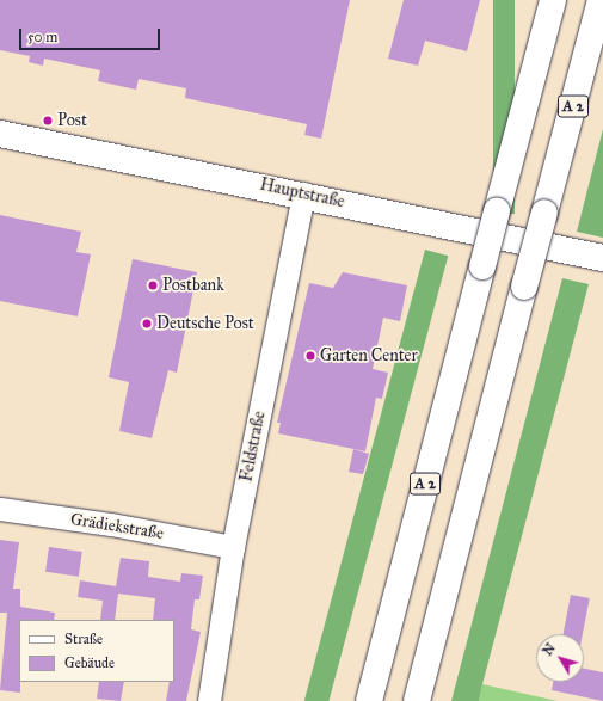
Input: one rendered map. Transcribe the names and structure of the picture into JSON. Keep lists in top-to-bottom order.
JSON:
{
  "streets": {
    "main road": ["A 2", "Hauptstraße"],
    "street": ["Feldstraße", "Grädiekstraße"]
  },
  "crossings": [
    ["Hauptstraße", "Feldstraße"],
    ["Feldstraße", "Grädiekstraße"]
  ],
  "places": [
    "Post",
    "Postbank",
    "Deutsche Post",
    "Garten Center"
  ],
  "legend": ["Straße", "Gebäude"],
  "scale_bar": "50 m",
  "north": "top left"
}
